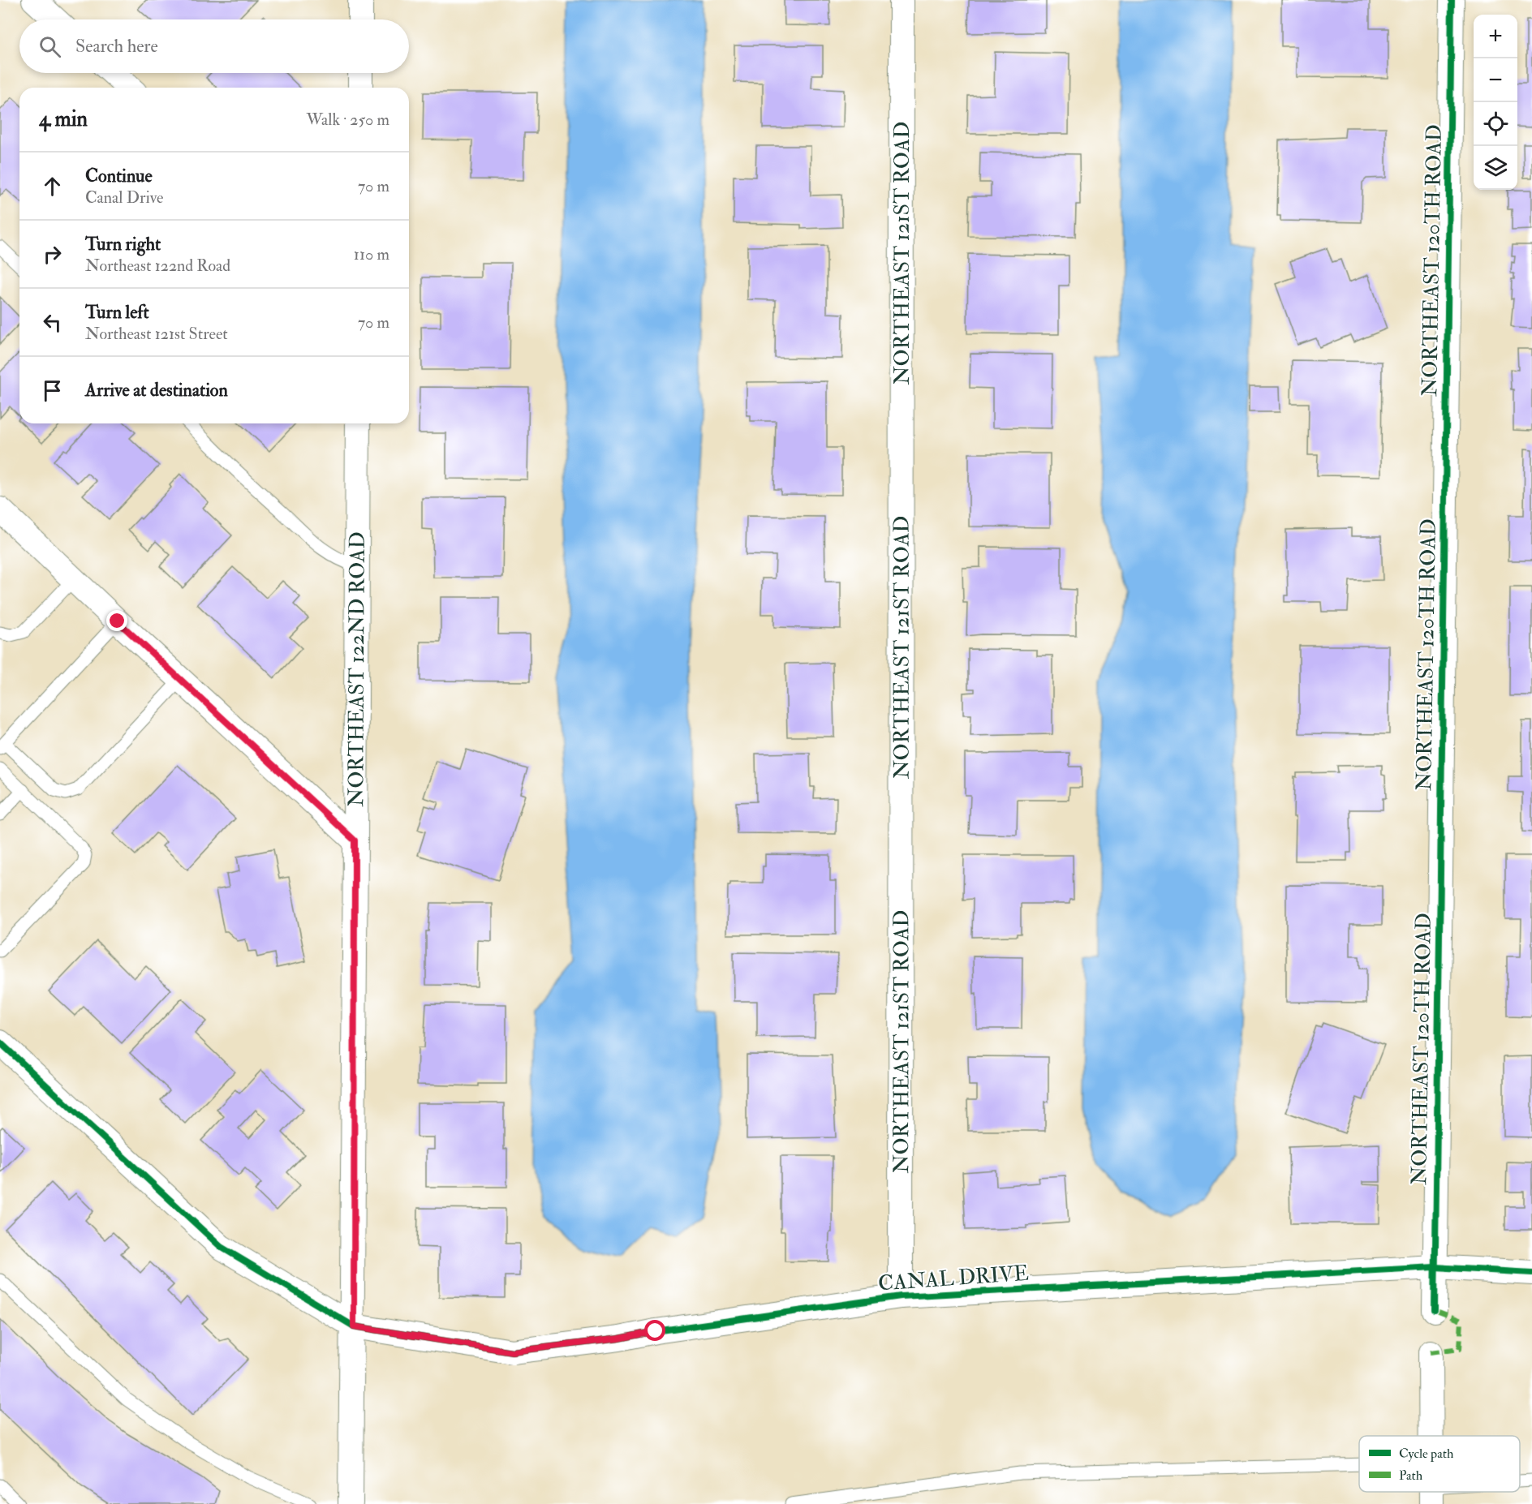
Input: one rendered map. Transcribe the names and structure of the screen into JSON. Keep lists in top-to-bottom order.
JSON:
{
  "streets": {
    "street": [
      "NORTHEAST 121ST ROAD",
      "NORTHEAST 120TH ROAD",
      "NORTHEAST 122ND ROAD",
      "CANAL DRIVE"
    ]
  },
  "crossings": [
    ["NORTHEAST 121ST ROAD", "CANAL DRIVE"],
    ["NORTHEAST 120TH ROAD", "CANAL DRIVE"],
    ["NORTHEAST 122ND ROAD", "CANAL DRIVE"]
  ],
  "legend": ["Cycle path", "Path"],
  "page": {
    "map_buttons": ["+", "−"],
    "search": "Search here",
    "heading": ["4 min", "Walk · 250 m"],
    "list": [
      ["Continue", "Canal Drive", "70 m"],
      ["Turn right", "Northeast 122nd Road", "110 m"],
      ["Turn left", "Northeast 121st Street", "70 m"],
      "Arrive at destination"
    ]
  }
}
